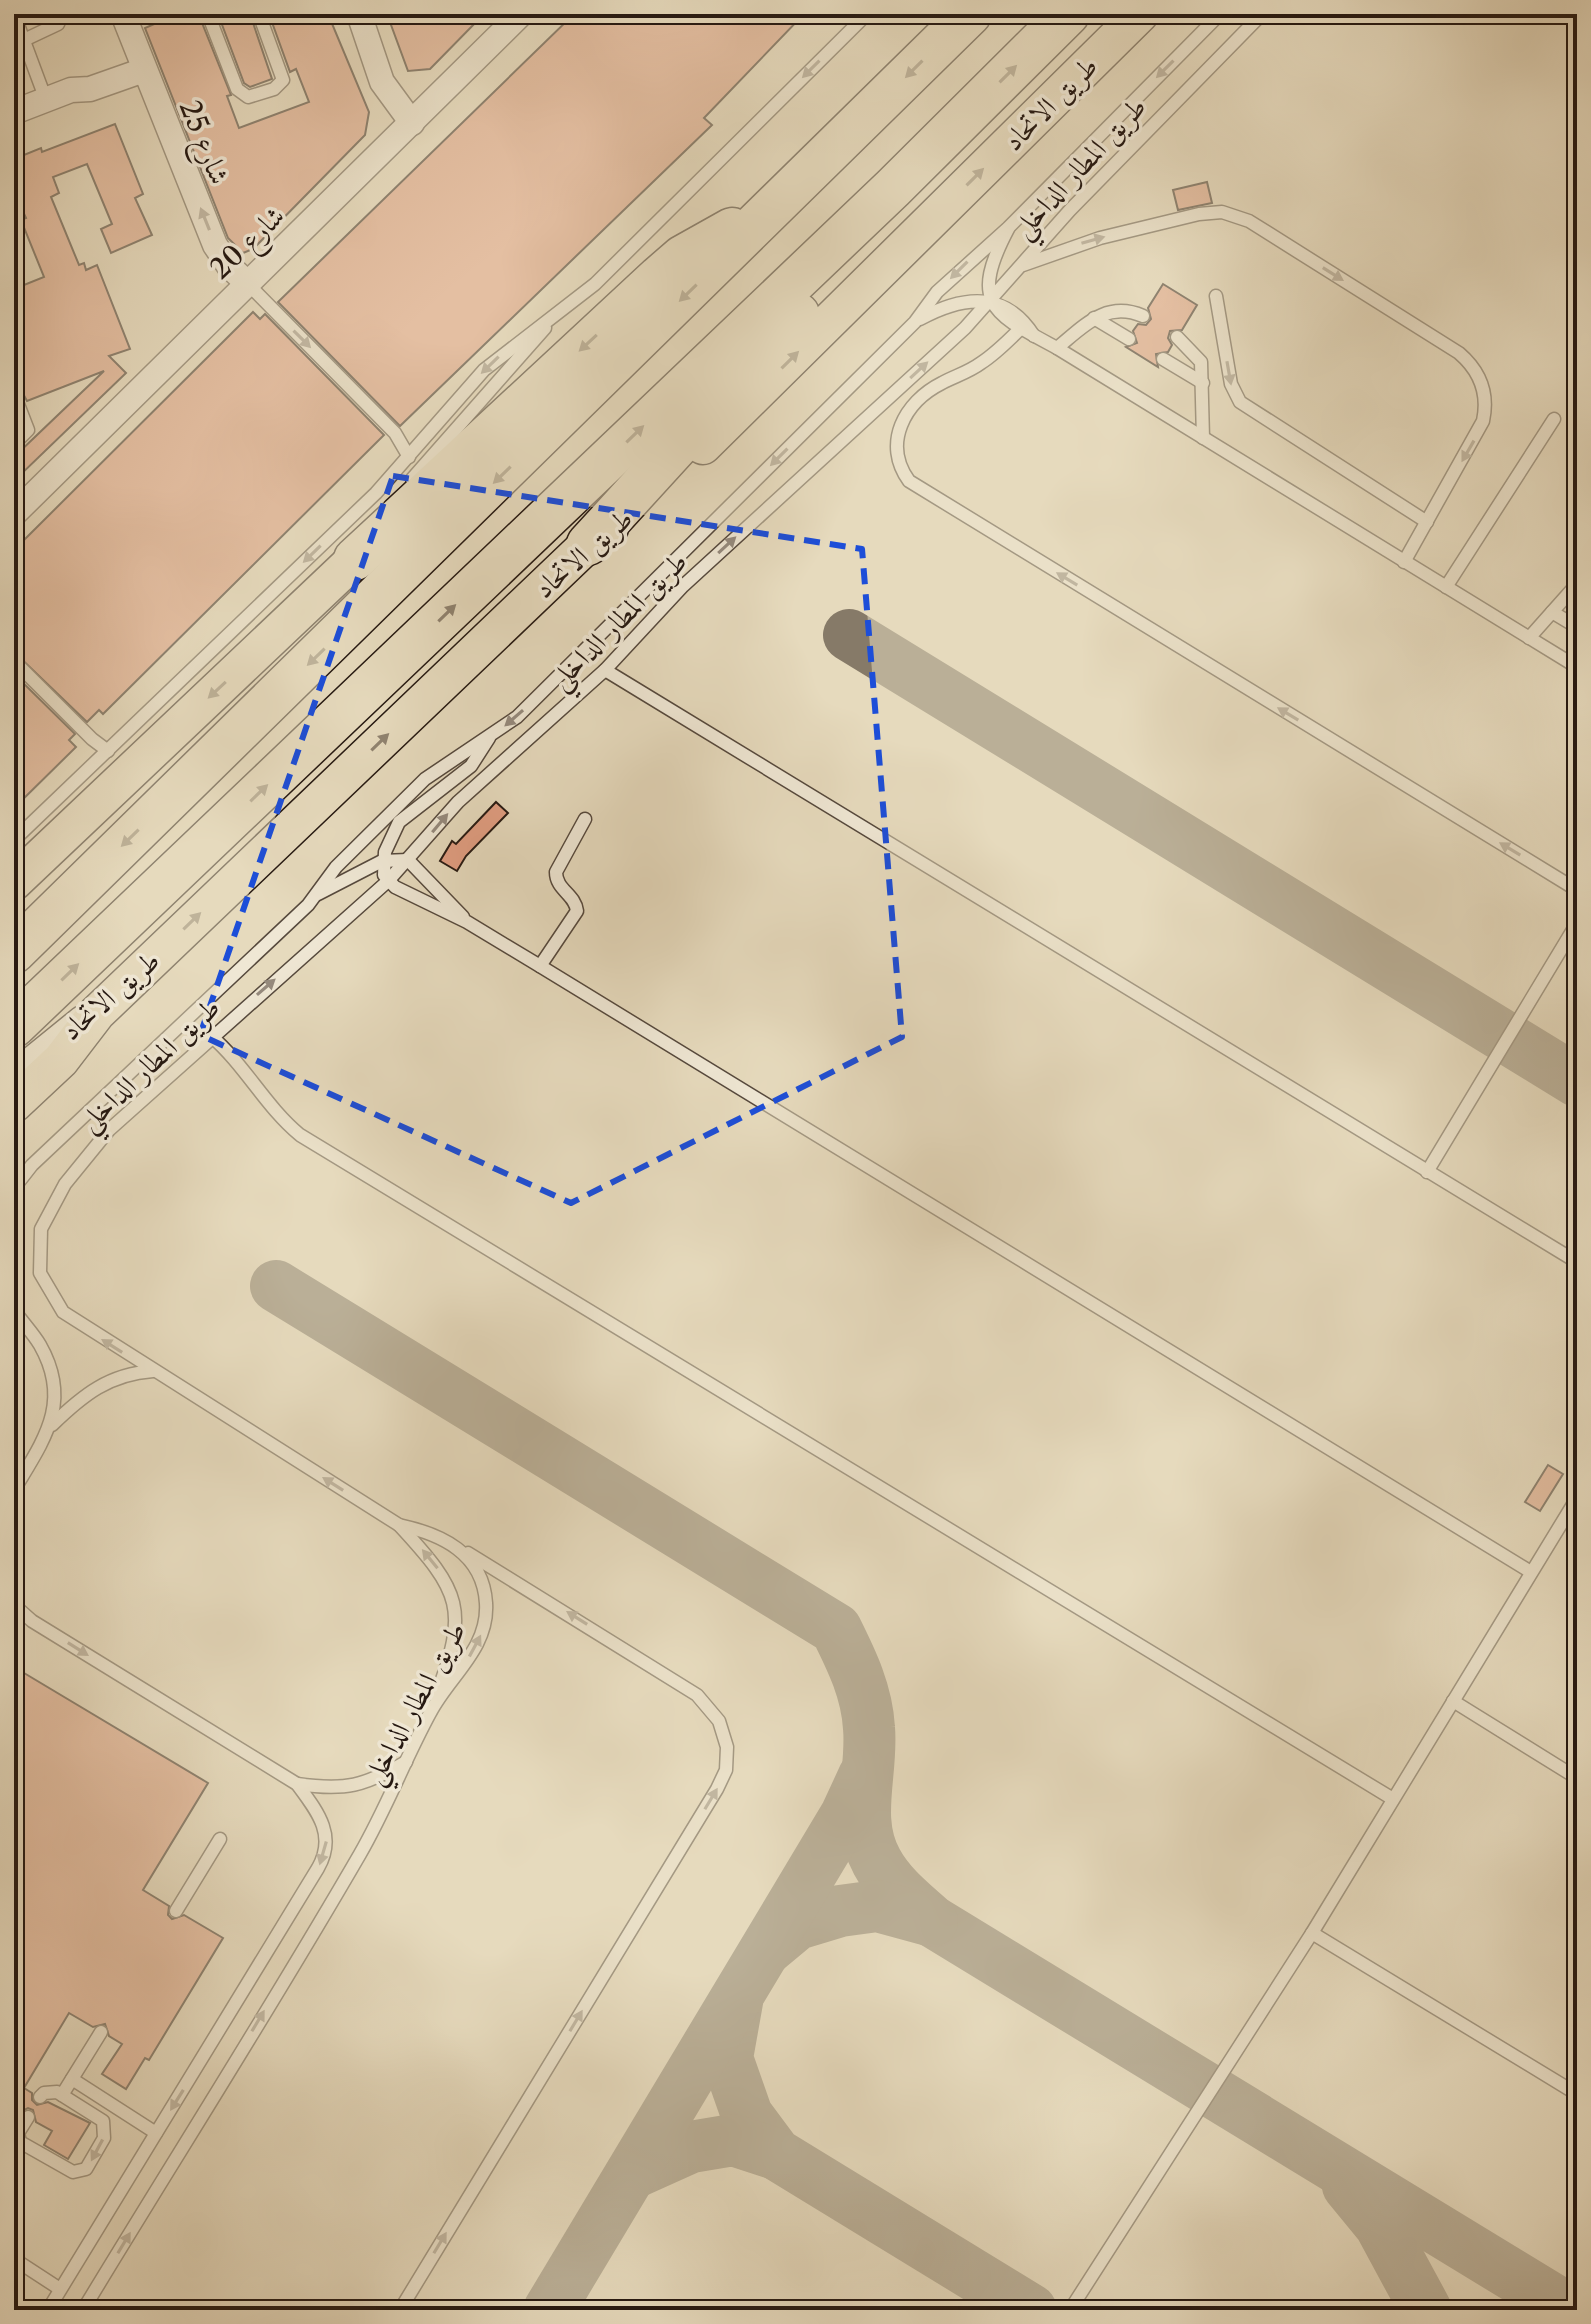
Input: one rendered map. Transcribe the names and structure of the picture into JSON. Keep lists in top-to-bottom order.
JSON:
{
  "streets": {
    "highway": ["طريق الاتحاد"],
    "street": ["شارع 25", "شارع 20"],
    "lane": ["طريق المطار الداخلي"]
  },
  "crossings": [
    ["شارع 25", "شارع 20"]
  ],
  "one_way": ["شارع 25"]
}
